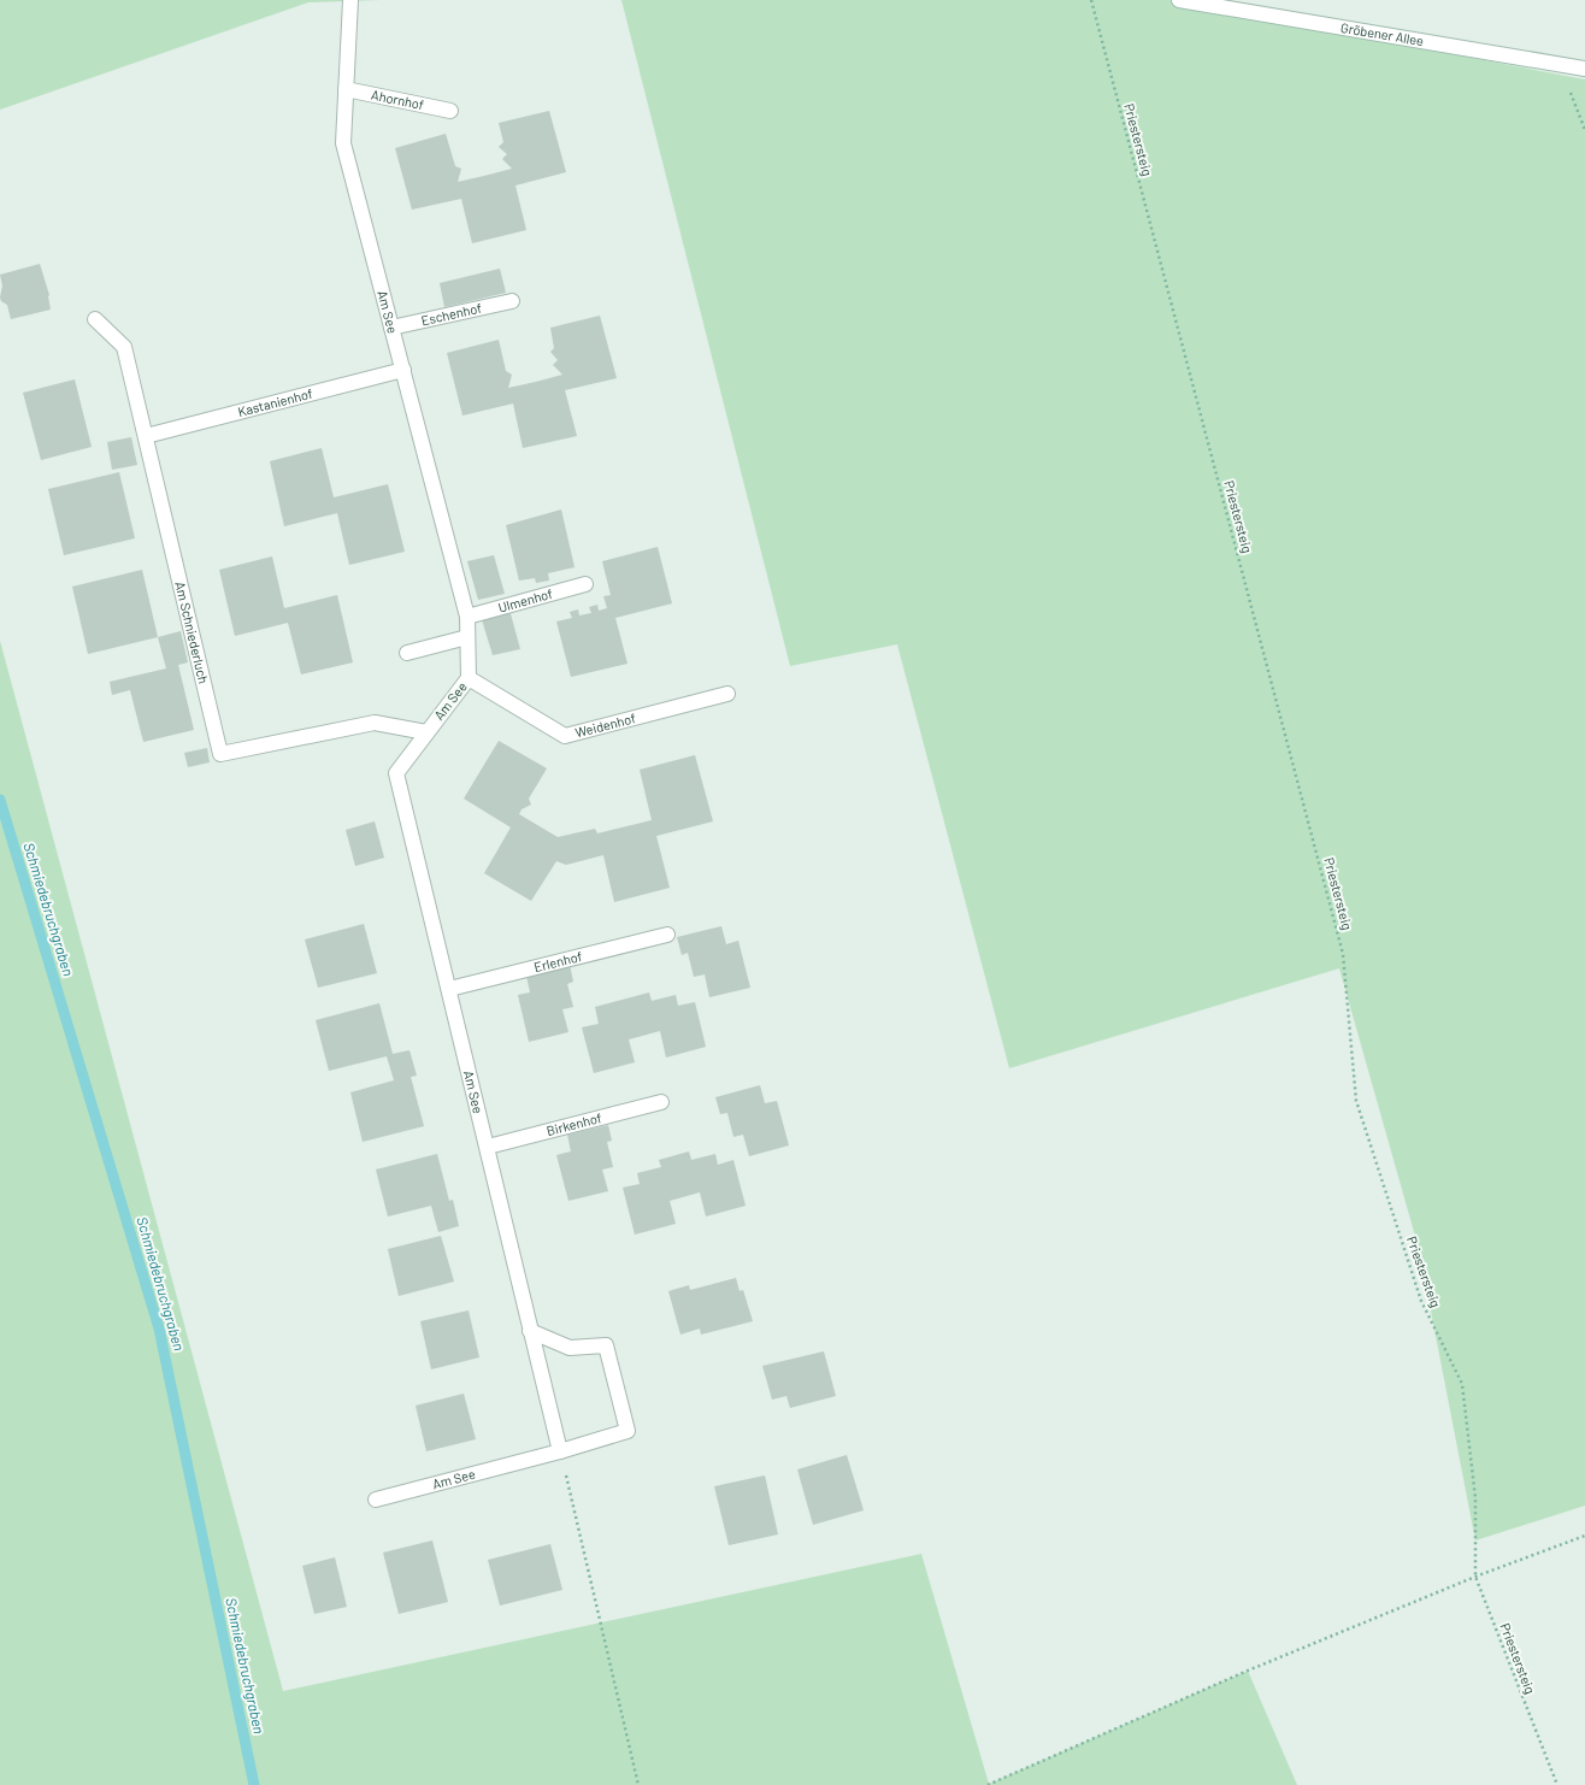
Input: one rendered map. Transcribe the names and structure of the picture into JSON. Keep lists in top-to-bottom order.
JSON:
{
  "streets": {
    "street": [
      "Gröbener Allee",
      "Ahornhof",
      "Am See",
      "Eschenhof",
      "Kastanienhof",
      "Ulmenhof",
      "Am Schniederluch",
      "Weidenhof",
      "Erlenhof",
      "Birkenhof"
    ],
    "path": ["Priestersteig"]
  },
  "crossings": [
    ["Ahornhof", "Am See"],
    ["Am See", "Eschenhof"],
    ["Am See", "Kastanienhof"],
    ["Am See", "Ulmenhof"],
    ["Am See", "Am Schniederluch"],
    ["Am See", "Weidenhof"],
    ["Am See", "Erlenhof"],
    ["Am See", "Birkenhof"],
    ["Kastanienhof", "Am Schniederluch"]
  ],
  "water": ["Schmiedebruchgraben"]
}
